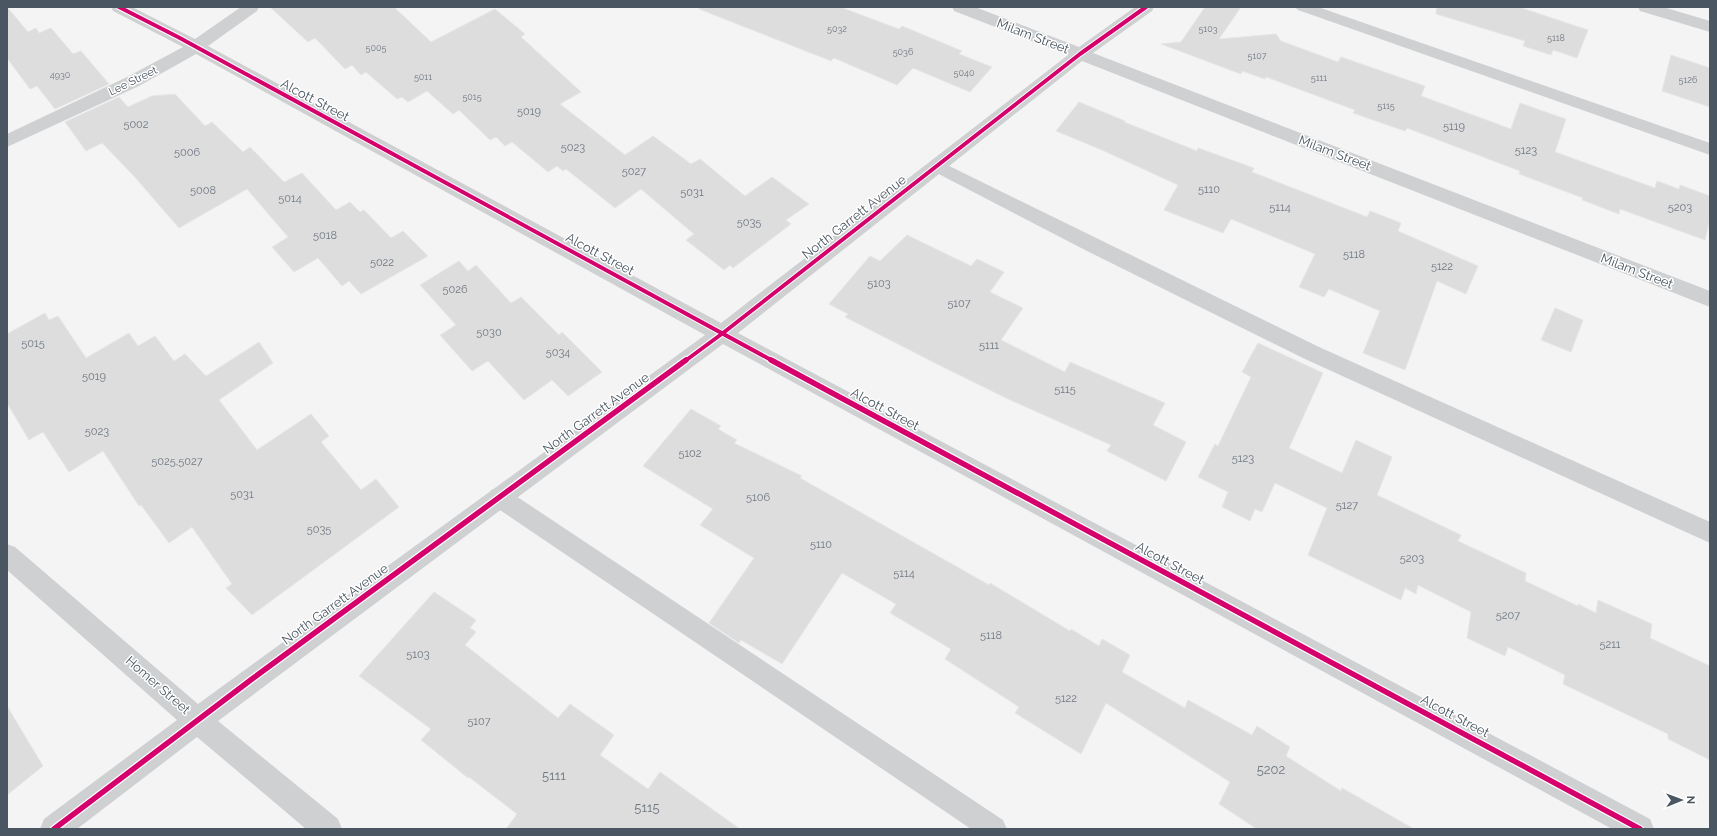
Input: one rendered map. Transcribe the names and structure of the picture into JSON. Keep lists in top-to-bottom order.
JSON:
{
  "streets": {
    "street": [
      "Milam Street",
      "Lee Street",
      "Alcott Street",
      "North Garrett Avenue",
      "Homer Street"
    ]
  },
  "crossings": [
    ["Milam Street", "North Garrett Avenue"],
    ["Lee Street", "Alcott Street"],
    ["Alcott Street", "North Garrett Avenue"],
    ["North Garrett Avenue", "Homer Street"]
  ],
  "house_numbers": [
    "5032",
    "5103",
    "5118",
    "5005",
    "5036",
    "5107",
    "5040",
    "4930",
    "5011",
    "5111",
    "5126",
    "5015",
    "5115",
    "5019",
    "5002",
    "5119",
    "5023",
    "5123",
    "5006",
    "5027",
    "5110",
    "5008",
    "5031",
    "5014",
    "5114",
    "5203",
    "5035",
    "5018",
    "5118",
    "5022",
    "5122",
    "5103",
    "5026",
    "5107",
    "5030",
    "5015",
    "5111",
    "5034",
    "5019",
    "5115",
    "5023",
    "5102",
    "5123",
    "5025,5027",
    "5031",
    "5106",
    "5127",
    "5035",
    "5110",
    "5203",
    "5114",
    "5207",
    "5118",
    "5211",
    "5103",
    "5122",
    "5107",
    "5202",
    "5111",
    "5115"
  ],
  "north": "right"
}
